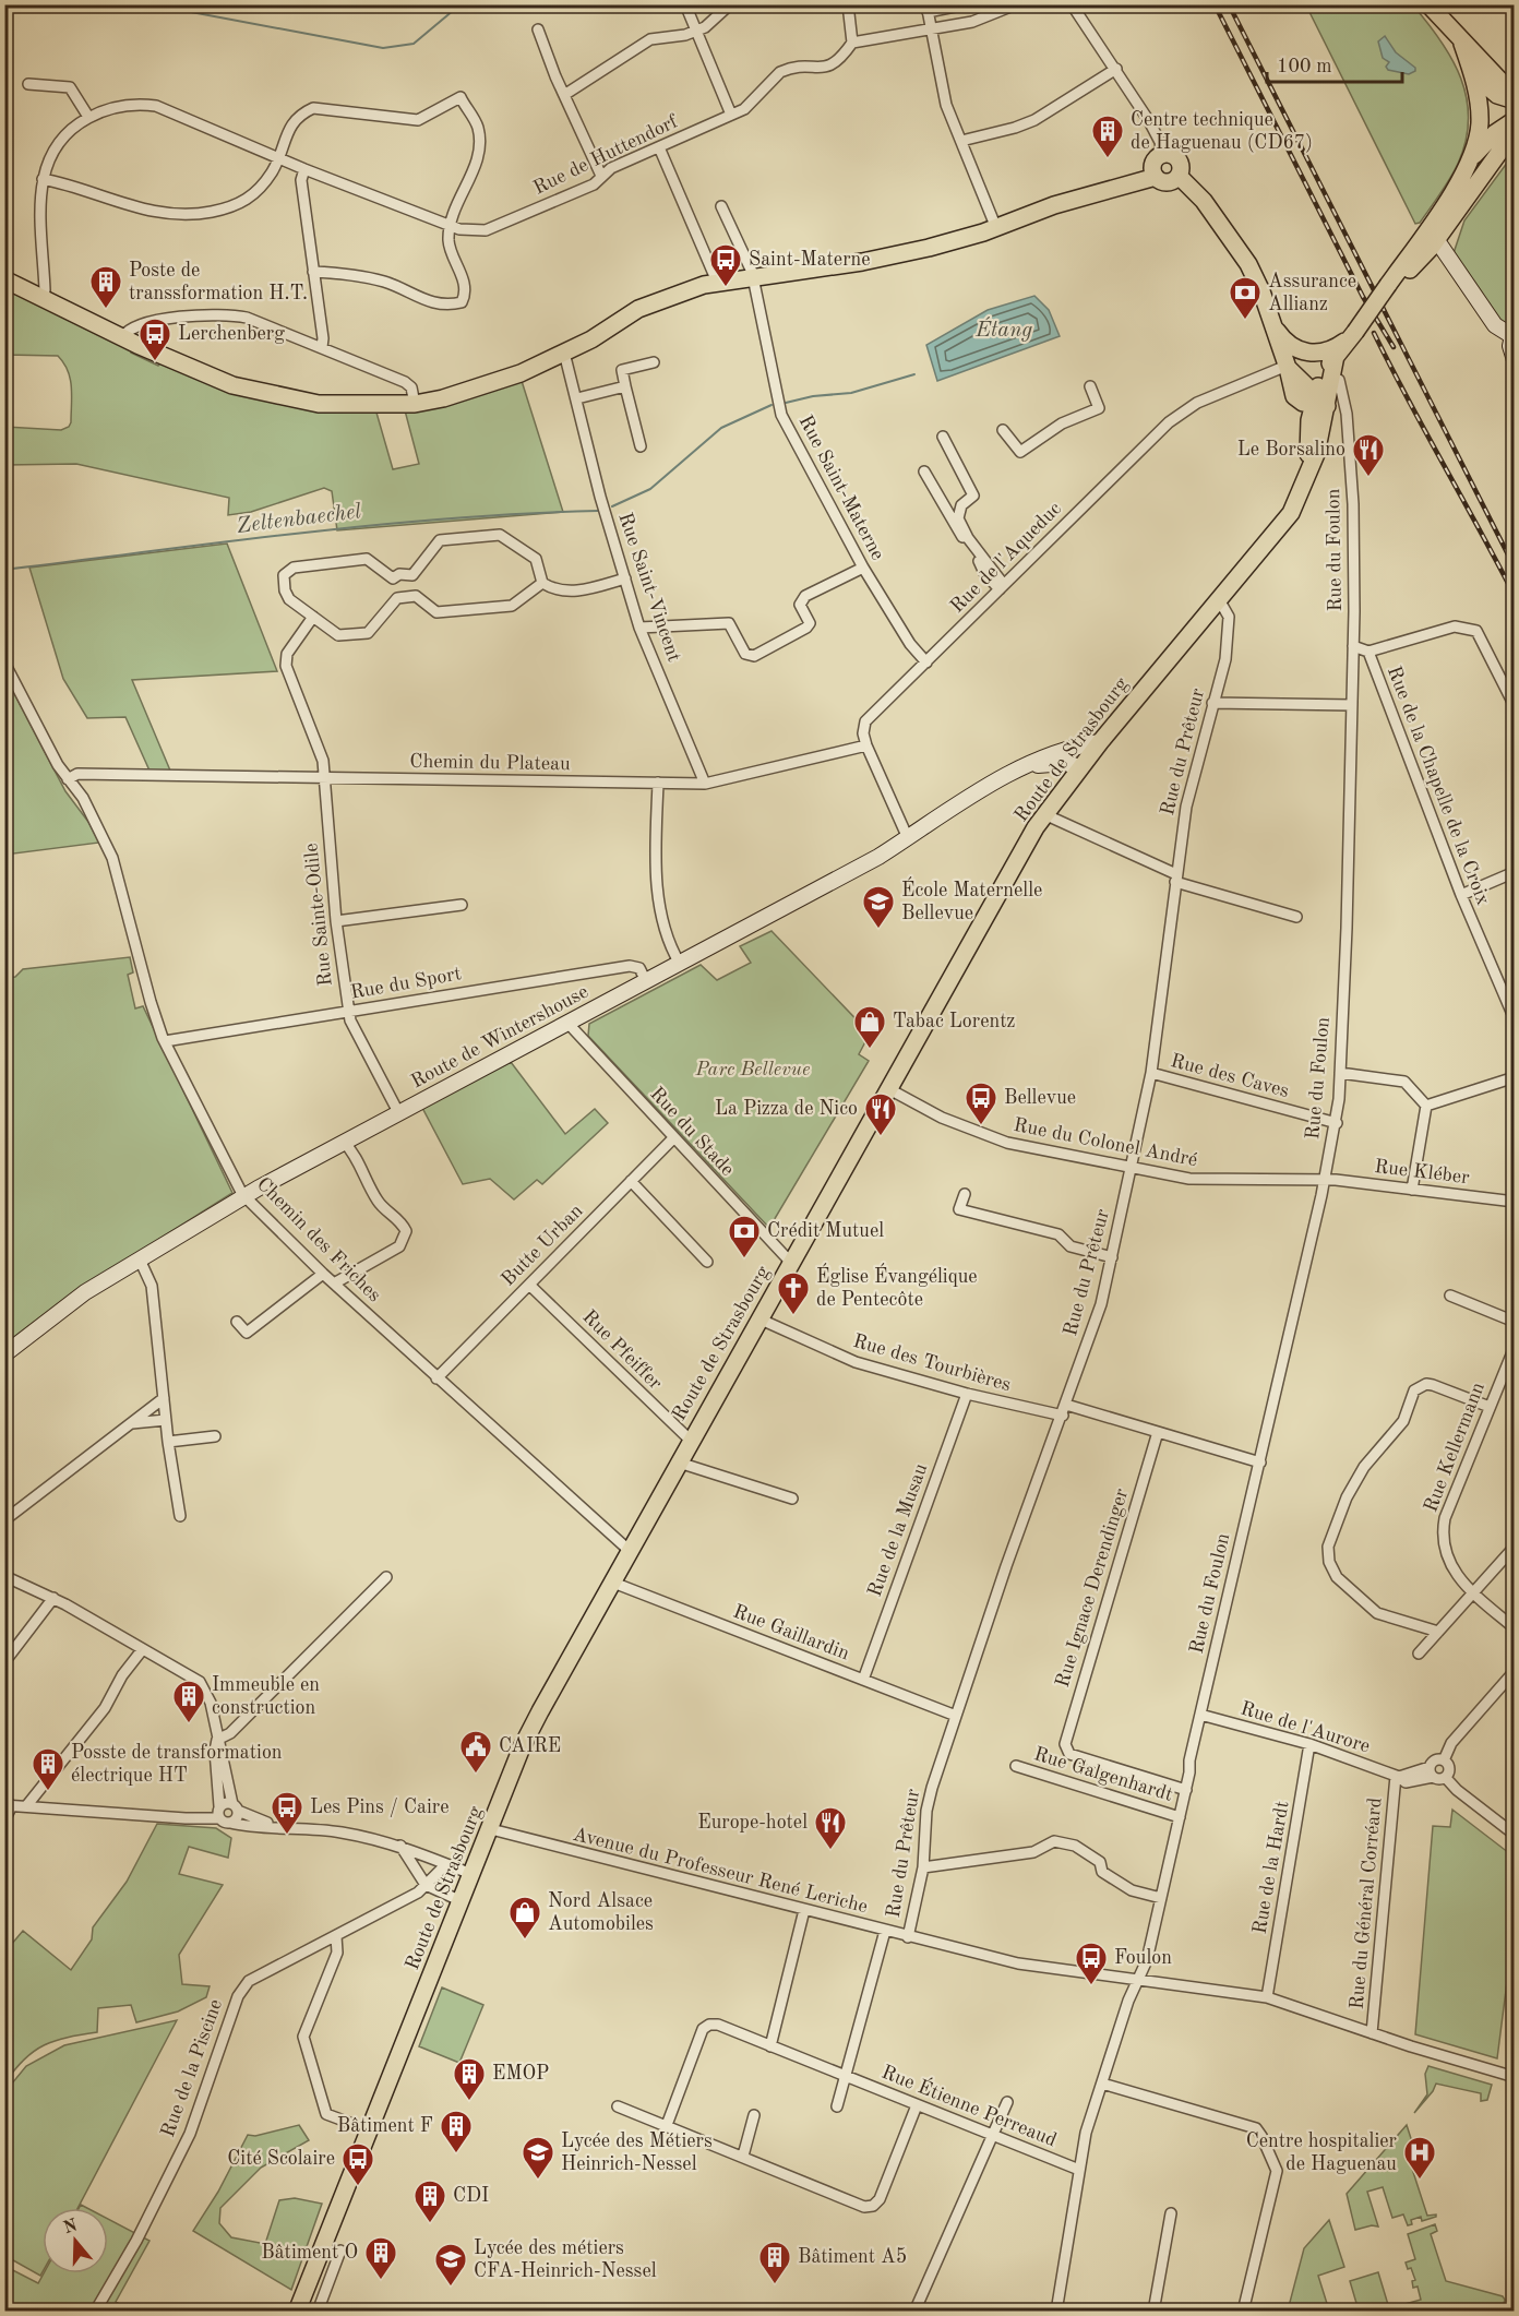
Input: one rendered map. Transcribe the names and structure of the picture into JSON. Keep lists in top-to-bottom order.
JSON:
{
  "streets": {
    "main road": ["Route de Strasbourg"],
    "street": [
      "Rue de Huttendorf",
      "Rue Saint-Materne",
      "Rue du Foulon",
      "Rue de l'Aqueduc",
      "Rue Saint-Vincent",
      "Rue du Prêteur",
      "Chemin du Plateau",
      "Rue de la Chapelle de la Croix",
      "Rue Sainte-Odile",
      "Rue du Sport",
      "Route de Wintershouse",
      "Rue des Caves",
      "Rue du Stade",
      "Rue du Colonel André",
      "Rue Kléber",
      "Chemin des Friches",
      "Butte Urban",
      "Rue Pfeiffer",
      "Rue des Tourbières",
      "Rue Kellermann",
      "Rue de la Musau",
      "Rue Ignace Derendinger",
      "Rue Gaillardin",
      "Rue de l'Aurore",
      "Rue Galgenhardt",
      "Rue de la Hardt",
      "Avenue du Professeur René Leriche",
      "Rue du Général Corréard",
      "Rue de la Piscine",
      "Rue Étienne Perreaud"
    ]
  },
  "crossings": [
    ["Rue Saint-Materne", "Rue de l'Aqueduc"],
    ["Rue du Foulon", "Route de Strasbourg"],
    ["Rue du Foulon", "Rue de la Chapelle de la Croix"],
    ["Rue du Foulon", "Rue des Caves"],
    ["Rue du Foulon", "Rue du Colonel André"],
    ["Rue du Foulon", "Rue Kléber"],
    ["Rue du Foulon", "Rue Ignace Derendinger"],
    ["Rue du Foulon", "Rue de l'Aurore"],
    ["Rue du Foulon", "Rue Galgenhardt"],
    ["Rue du Foulon", "Avenue du Professeur René Leriche"],
    ["Rue du Foulon", "Rue Étienne Perreaud"],
    ["Rue de l'Aqueduc", "Chemin du Plateau"],
    ["Rue Saint-Vincent", "Chemin du Plateau"],
    ["Route de Strasbourg", "Rue du Prêteur"],
    ["Route de Strasbourg", "Route de Wintershouse"],
    ["Route de Strasbourg", "Rue du Stade"],
    ["Route de Strasbourg", "Rue du Colonel André"],
    ["Route de Strasbourg", "Chemin des Friches"],
    ["Route de Strasbourg", "Rue Pfeiffer"],
    ["Route de Strasbourg", "Rue des Tourbières"],
    ["Route de Strasbourg", "Rue Gaillardin"],
    ["Route de Strasbourg", "Avenue du Professeur René Leriche"],
    ["Rue du Prêteur", "Rue des Caves"],
    ["Rue du Prêteur", "Rue du Colonel André"],
    ["Rue du Prêteur", "Rue des Tourbières"],
    ["Rue du Prêteur", "Rue Gaillardin"],
    ["Rue du Prêteur", "Avenue du Professeur René Leriche"],
    ["Chemin du Plateau", "Rue Sainte-Odile"],
    ["Chemin du Plateau", "Chemin des Friches"],
    ["Rue Sainte-Odile", "Rue du Sport"],
    ["Rue Sainte-Odile", "Route de Wintershouse"],
    ["Rue du Sport", "Route de Wintershouse"],
    ["Rue du Sport", "Chemin des Friches"],
    ["Route de Wintershouse", "Rue du Stade"],
    ["Route de Wintershouse", "Chemin des Friches"],
    ["Rue du Stade", "Butte Urban"],
    ["Rue du Colonel André", "Rue Kléber"],
    ["Chemin des Friches", "Butte Urban"],
    ["Butte Urban", "Rue Pfeiffer"],
    ["Rue des Tourbières", "Rue de la Musau"],
    ["Rue de la Musau", "Rue Gaillardin"],
    ["Rue de l'Aurore", "Rue de la Hardt"],
    ["Rue de l'Aurore", "Rue du Général Corréard"],
    ["Rue de la Hardt", "Avenue du Professeur René Leriche"],
    ["Avenue du Professeur René Leriche", "Rue du Général Corréard"]
  ],
  "water": ["Étang", "Zeltenbaechel"],
  "parks": ["Parc Bellevue"],
  "places": {
    "building": [
      "Centre technique de Haguenau (CD67)",
      "Poste de transsformation H.T.",
      "Immeuble en construction",
      "Posste de transformation électrique HT",
      "EMOP",
      "Bâtiment F",
      "CDI",
      "Bâtiment O",
      "Bâtiment A5"
    ],
    "bus stop": [
      "Saint-Materne",
      "Lerchenberg",
      "Bellevue",
      "Les Pins / Caire",
      "Foulon",
      "Cité Scolaire"
    ],
    "bank": ["Assurance Allianz", "Crédit Mutuel"],
    "restaurant": ["Le Borsalino", "La Pizza de Nico", "Europe-hotel"],
    "school or university": ["École Maternelle Bellevue", "Lycée des Métiers Heinrich-Nessel", "Lycée des métiers CFA-Heinrich-Nessel"],
    "shop": ["Tabac Lorentz", "Nord Alsace Automobiles"],
    "church": ["Église Évangélique de Pentecôte"],
    "public building": ["CAIRE"],
    "hospital": ["Centre hospitalier de Haguenau"]
  },
  "scale_bar": "100 m",
  "north": "top"
}
